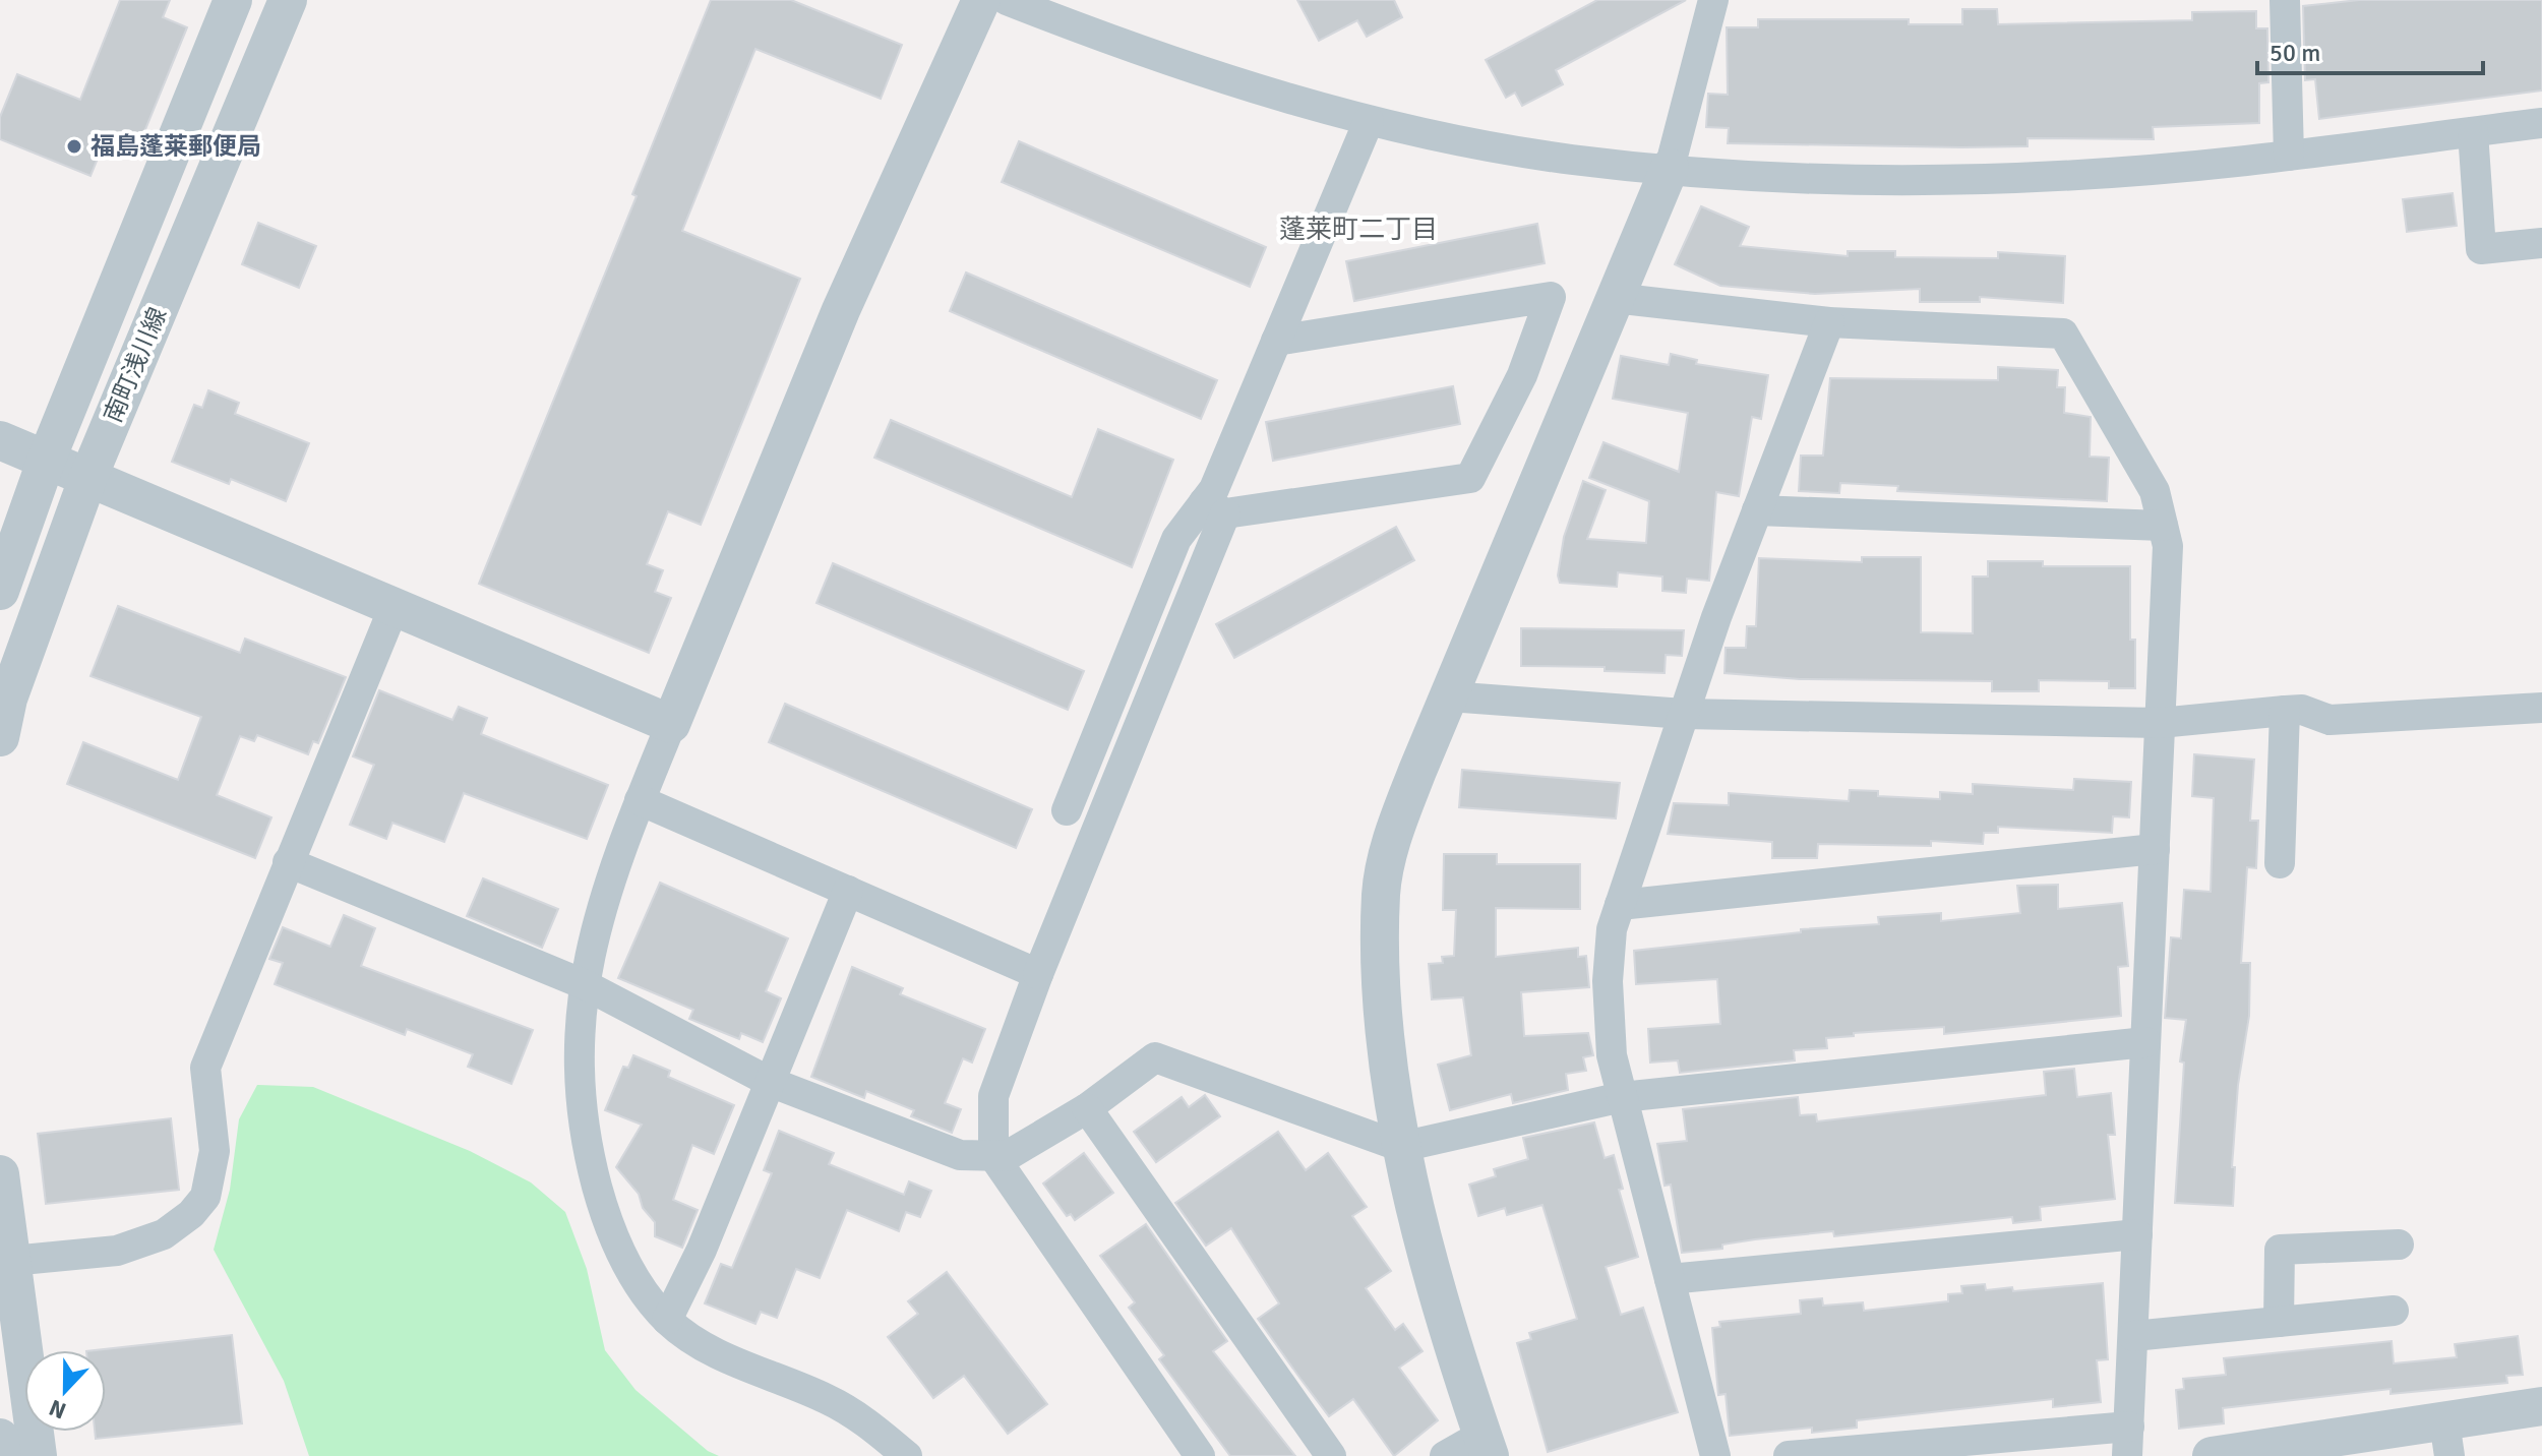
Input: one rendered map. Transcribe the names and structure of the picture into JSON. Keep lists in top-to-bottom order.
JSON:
{
  "streets": {
    "street": ["南町浅川線"]
  },
  "districts": ["蓬莱町二丁目"],
  "places": ["福島蓬莱郵便局"],
  "scale_bar": "50 m",
  "north": "bottom"
}
